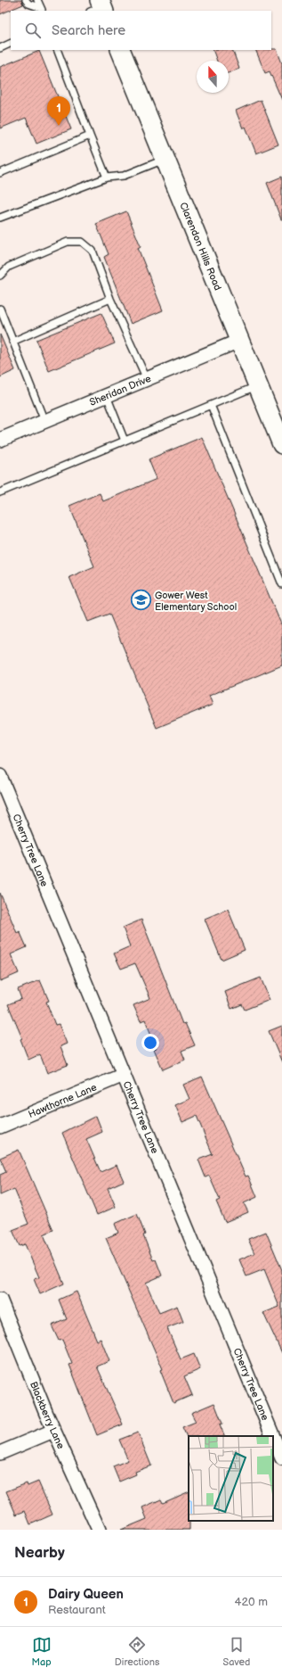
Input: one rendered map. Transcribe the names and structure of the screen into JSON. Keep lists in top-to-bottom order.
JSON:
{
  "streets": {
    "street": [
      "Clarendon Hills Road",
      "Sheridan Drive",
      "Cherry Tree Lane",
      "Hawthorne Lane",
      "Blackberry Lane"
    ]
  },
  "crossings": [
    ["Clarendon Hills Road", "Sheridan Drive"],
    ["Cherry Tree Lane", "Hawthorne Lane"]
  ],
  "places": {
    "school or university": ["Gower West Elementary School"]
  },
  "north": "top",
  "page": {
    "search": "Search here",
    "pins": "1",
    "heading": "Nearby",
    "list": [
      {
        "mark": "1",
        "name": "Dairy Queen",
        "note": "Restaurant",
        "value": "420 m"
      }
    ],
    "nav": ["Map", "Directions", "Saved"]
  }
}
